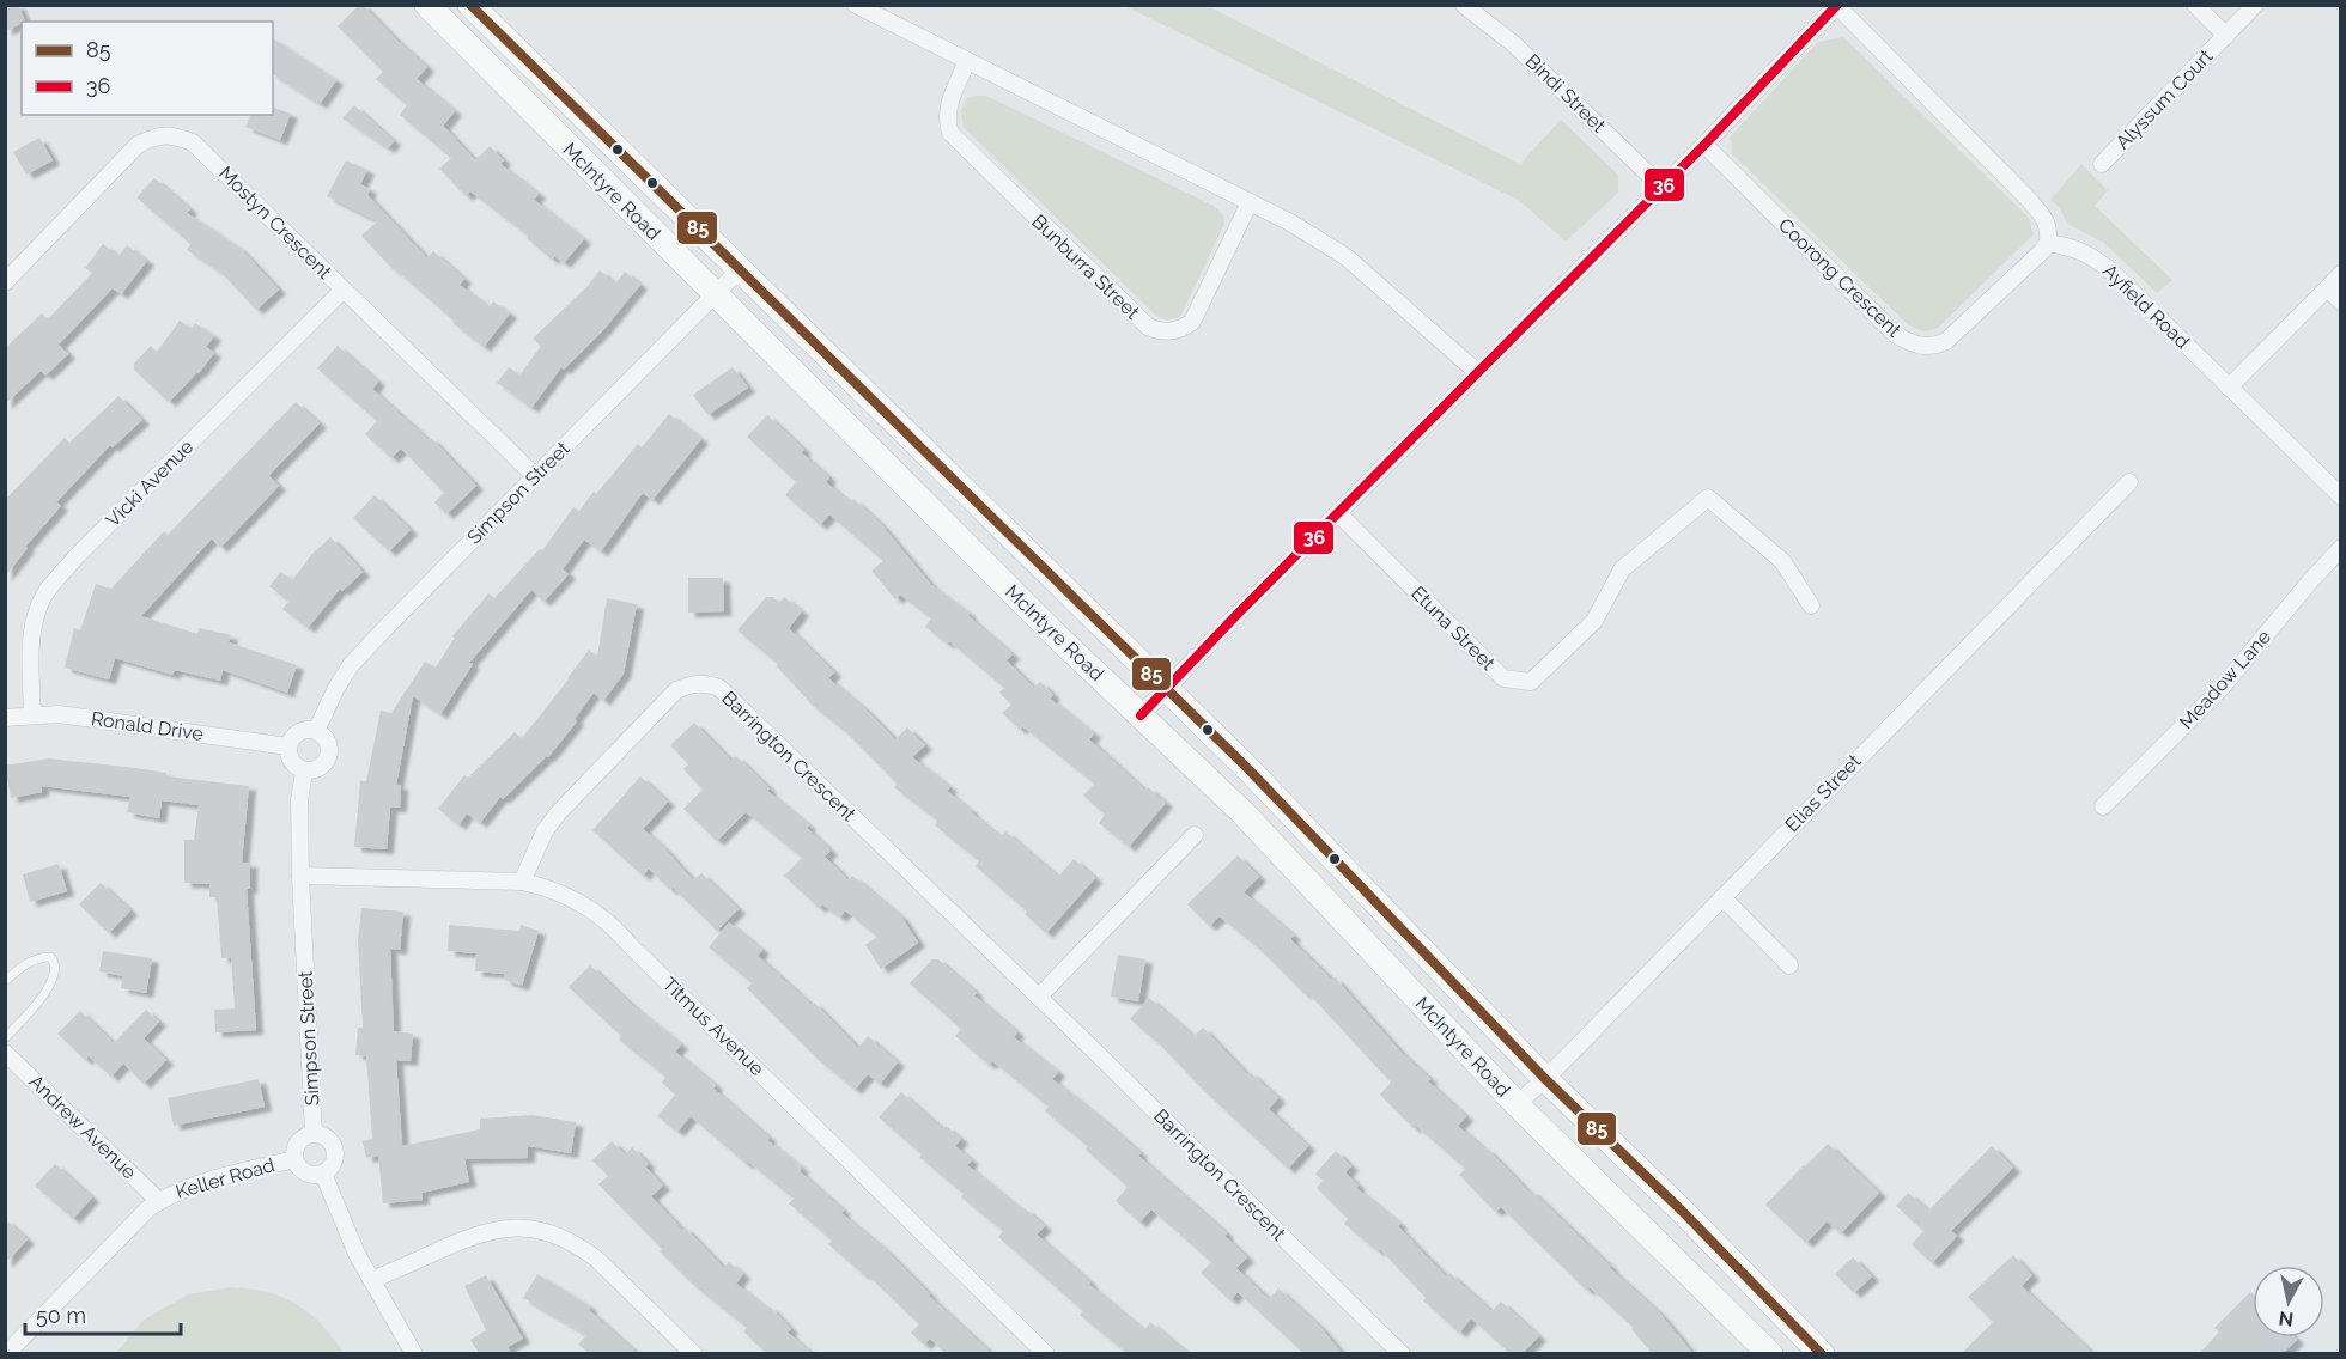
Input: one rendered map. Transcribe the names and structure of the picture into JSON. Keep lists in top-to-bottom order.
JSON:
{
  "streets": {
    "main road": ["McIntyre Road"],
    "street": [
      "Bindi Street",
      "Alyssum Court",
      "Mostyn Crescent",
      "Bunburra Street",
      "Coorong Crescent",
      "Ayfield Road",
      "Vicki Avenue",
      "Simpson Street",
      "Etuna Street",
      "Meadow Lane",
      "Ronald Drive",
      "Barrington Crescent",
      "Elias Street",
      "Titmus Avenue",
      "Andrew Avenue",
      "Keller Road"
    ]
  },
  "crossings": [
    ["McIntyre Road", "Simpson Street"],
    ["McIntyre Road", "Elias Street"],
    ["Mostyn Crescent", "Vicki Avenue"],
    ["Mostyn Crescent", "Simpson Street"],
    ["Coorong Crescent", "Ayfield Road"],
    ["Vicki Avenue", "Ronald Drive"],
    ["Simpson Street", "Ronald Drive"],
    ["Simpson Street", "Titmus Avenue"],
    ["Simpson Street", "Keller Road"],
    ["Barrington Crescent", "Titmus Avenue"],
    ["Andrew Avenue", "Keller Road"]
  ],
  "lines": ["transit line 85", "transit line 36"],
  "legend": ["85", "36"],
  "scale_bar": "50 m",
  "north": "bottom"
}
